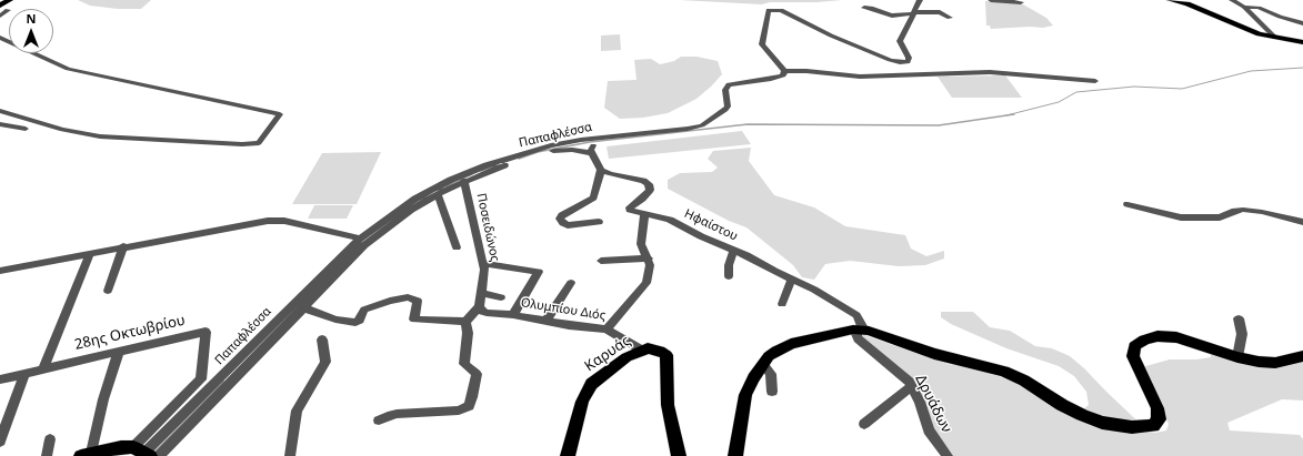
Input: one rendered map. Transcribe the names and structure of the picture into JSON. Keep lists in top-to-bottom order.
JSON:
{
  "streets": {
    "main road": ["Καρυάς"],
    "street": [
      "Παπαφλέσσα",
      "Ηφαίστου",
      "Ποσειδώνος",
      "Ολυμπίου Διός",
      "28ης Οκτωβρίου",
      "Δρυάδων"
    ]
  },
  "crossings": [
    ["Παπαφλέσσα", "28ης Οκτωβρίου"],
    ["Ηφαίστου", "Δρυάδων"],
    ["Ποσειδώνος", "Ολυμπίου Διός"],
    ["Ολυμπίου Διός", "Καρυάς"]
  ],
  "north": "top"
}
